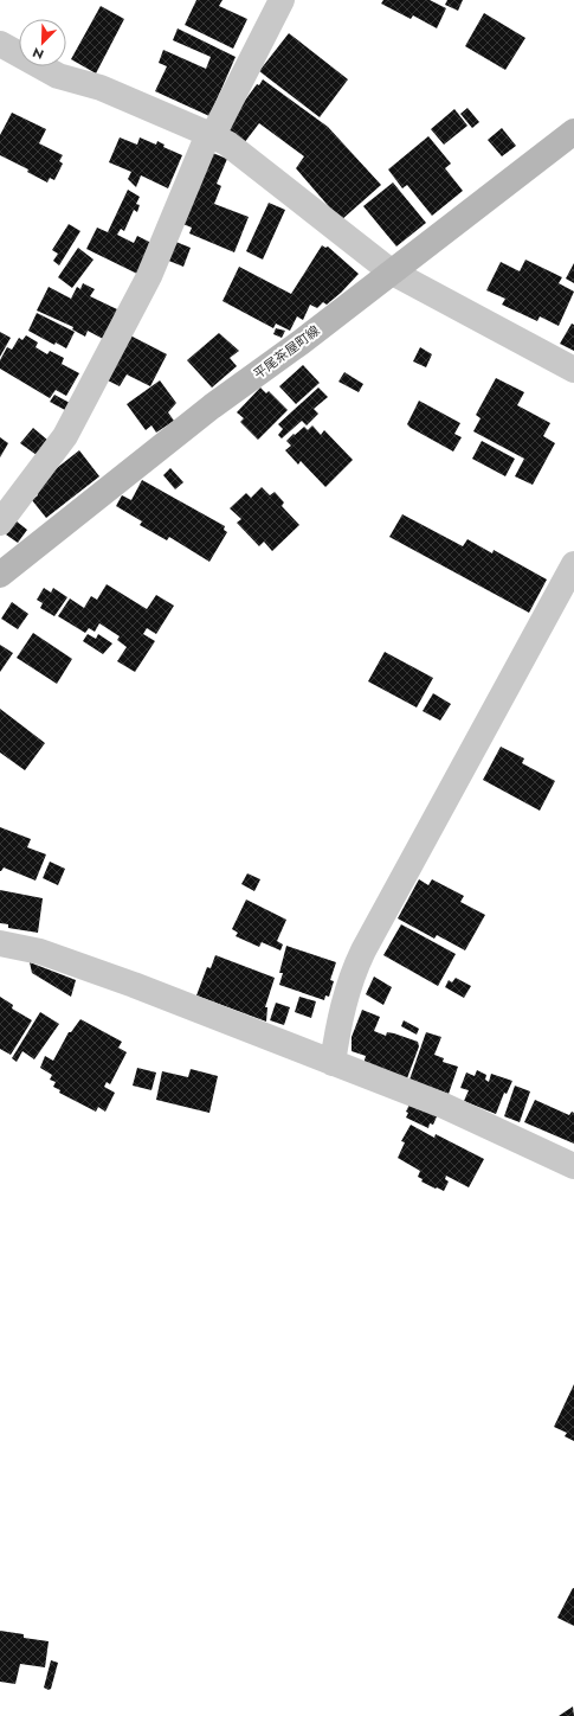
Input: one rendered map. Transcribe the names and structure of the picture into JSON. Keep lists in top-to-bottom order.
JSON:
{
  "streets": {
    "main road": ["平尾茶屋町線"]
  },
  "north": "bottom left"
}
